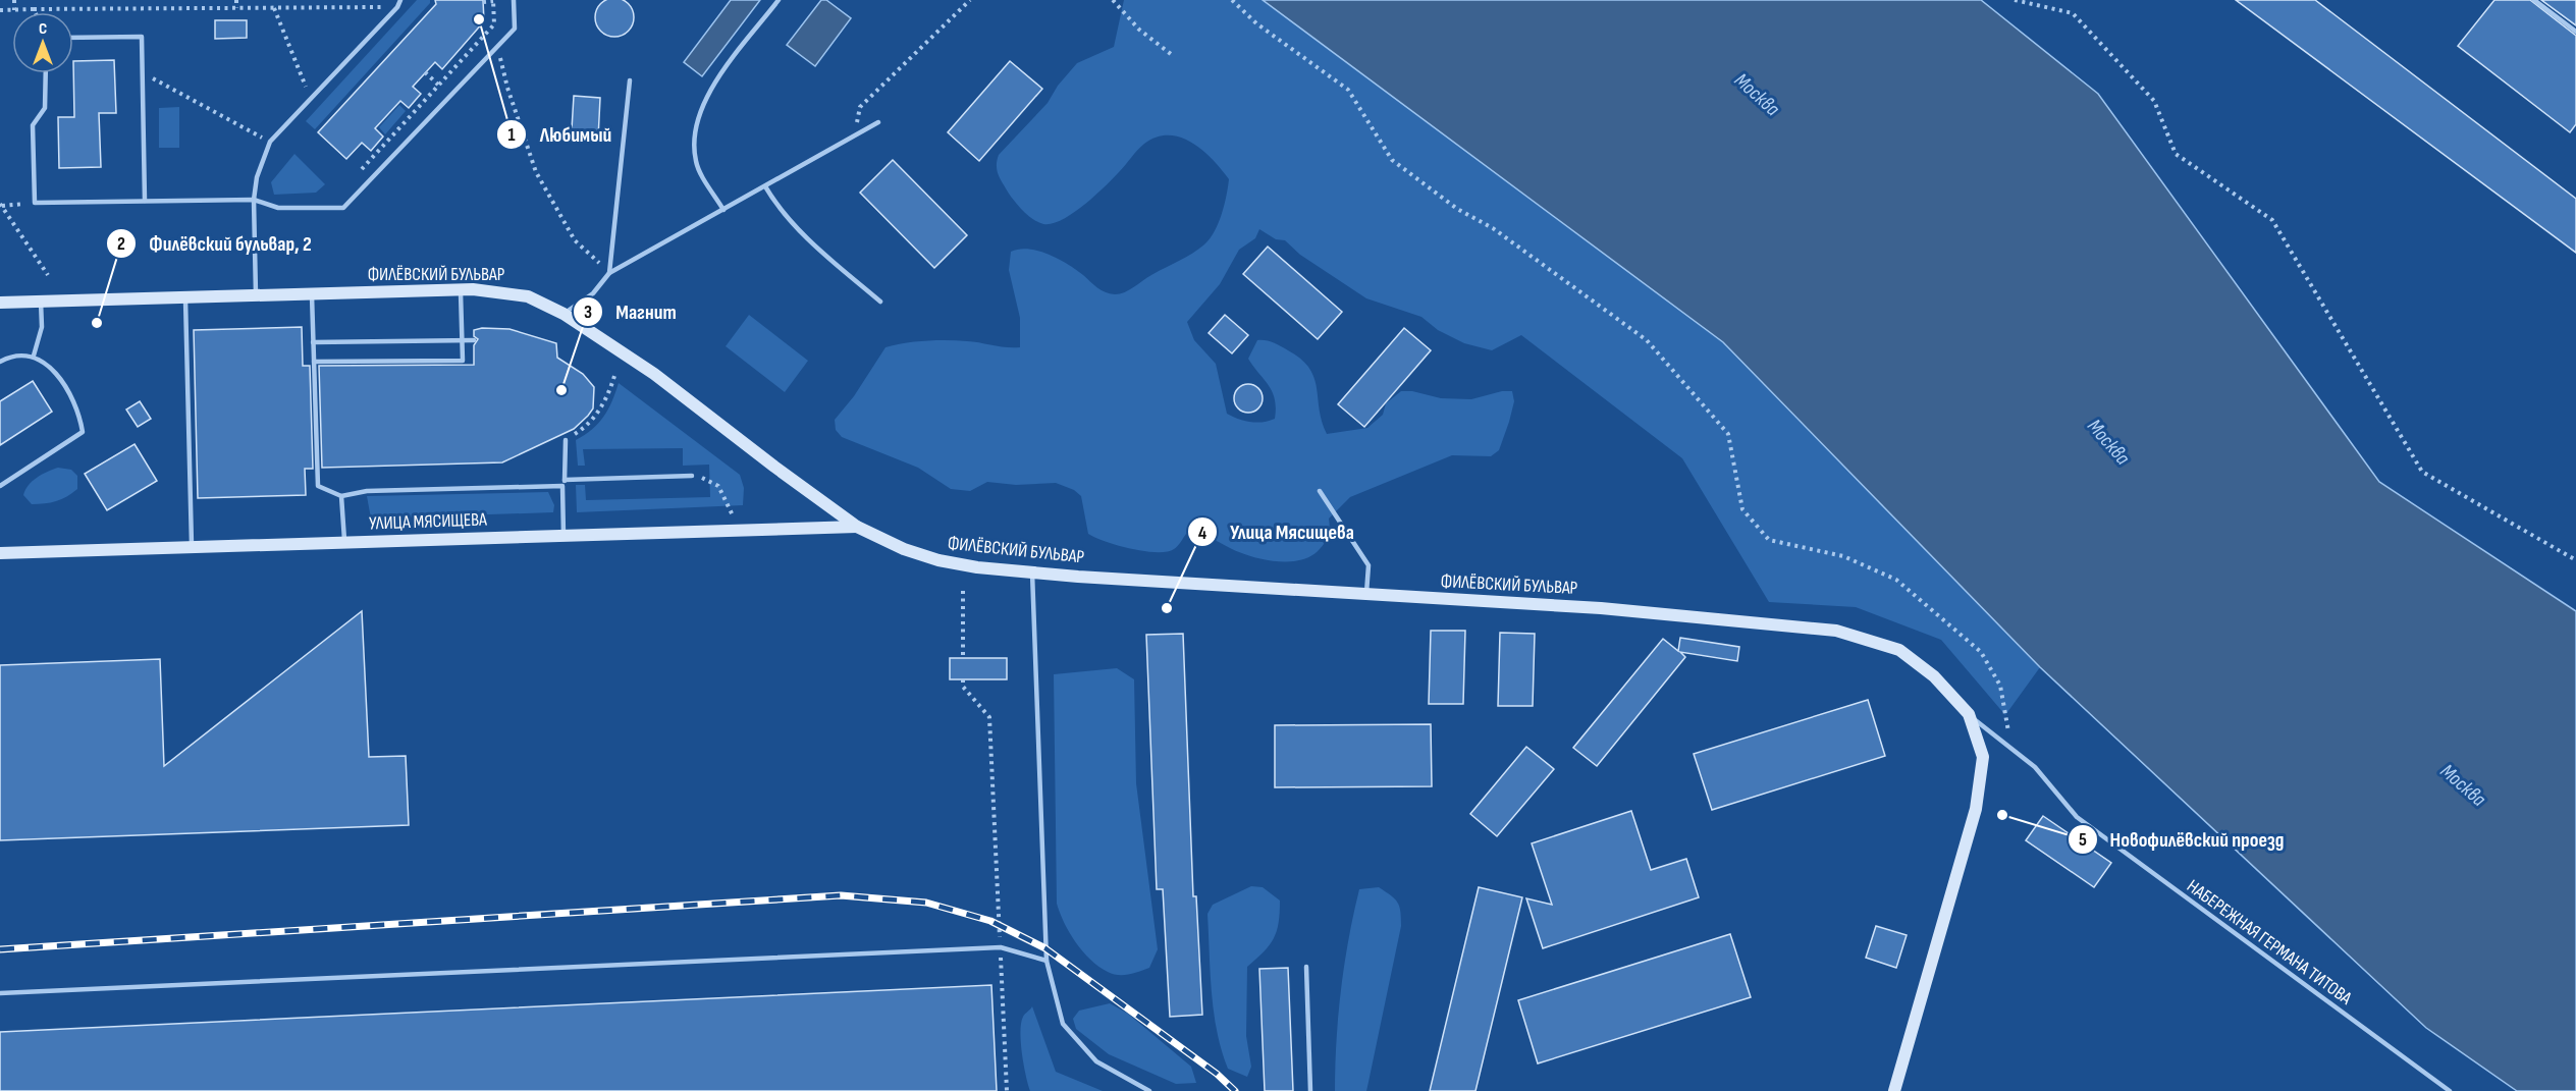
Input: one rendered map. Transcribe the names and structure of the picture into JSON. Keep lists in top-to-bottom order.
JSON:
{
  "streets": {
    "street": ["ФИЛЁВСКИЙ БУЛЬВАР", "УЛИЦА МЯСИЩЕВА"],
    "lane": ["НАБЕРЕЖНАЯ ГЕРМАНА ТИТОВА"]
  },
  "crossings": [
    ["ФИЛЁВСКИЙ БУЛЬВАР", "УЛИЦА МЯСИЩЕВА"],
    ["ФИЛЁВСКИЙ БУЛЬВАР", "НАБЕРЕЖНАЯ ГЕРМАНА ТИТОВА"]
  ],
  "water": ["Москва"],
  "places": [
    "Любимый",
    "Филёвский бульвар, 2",
    "Магнит",
    "Улица Мясищева",
    "Новофилёвский проезд"
  ],
  "north": "top"
}
